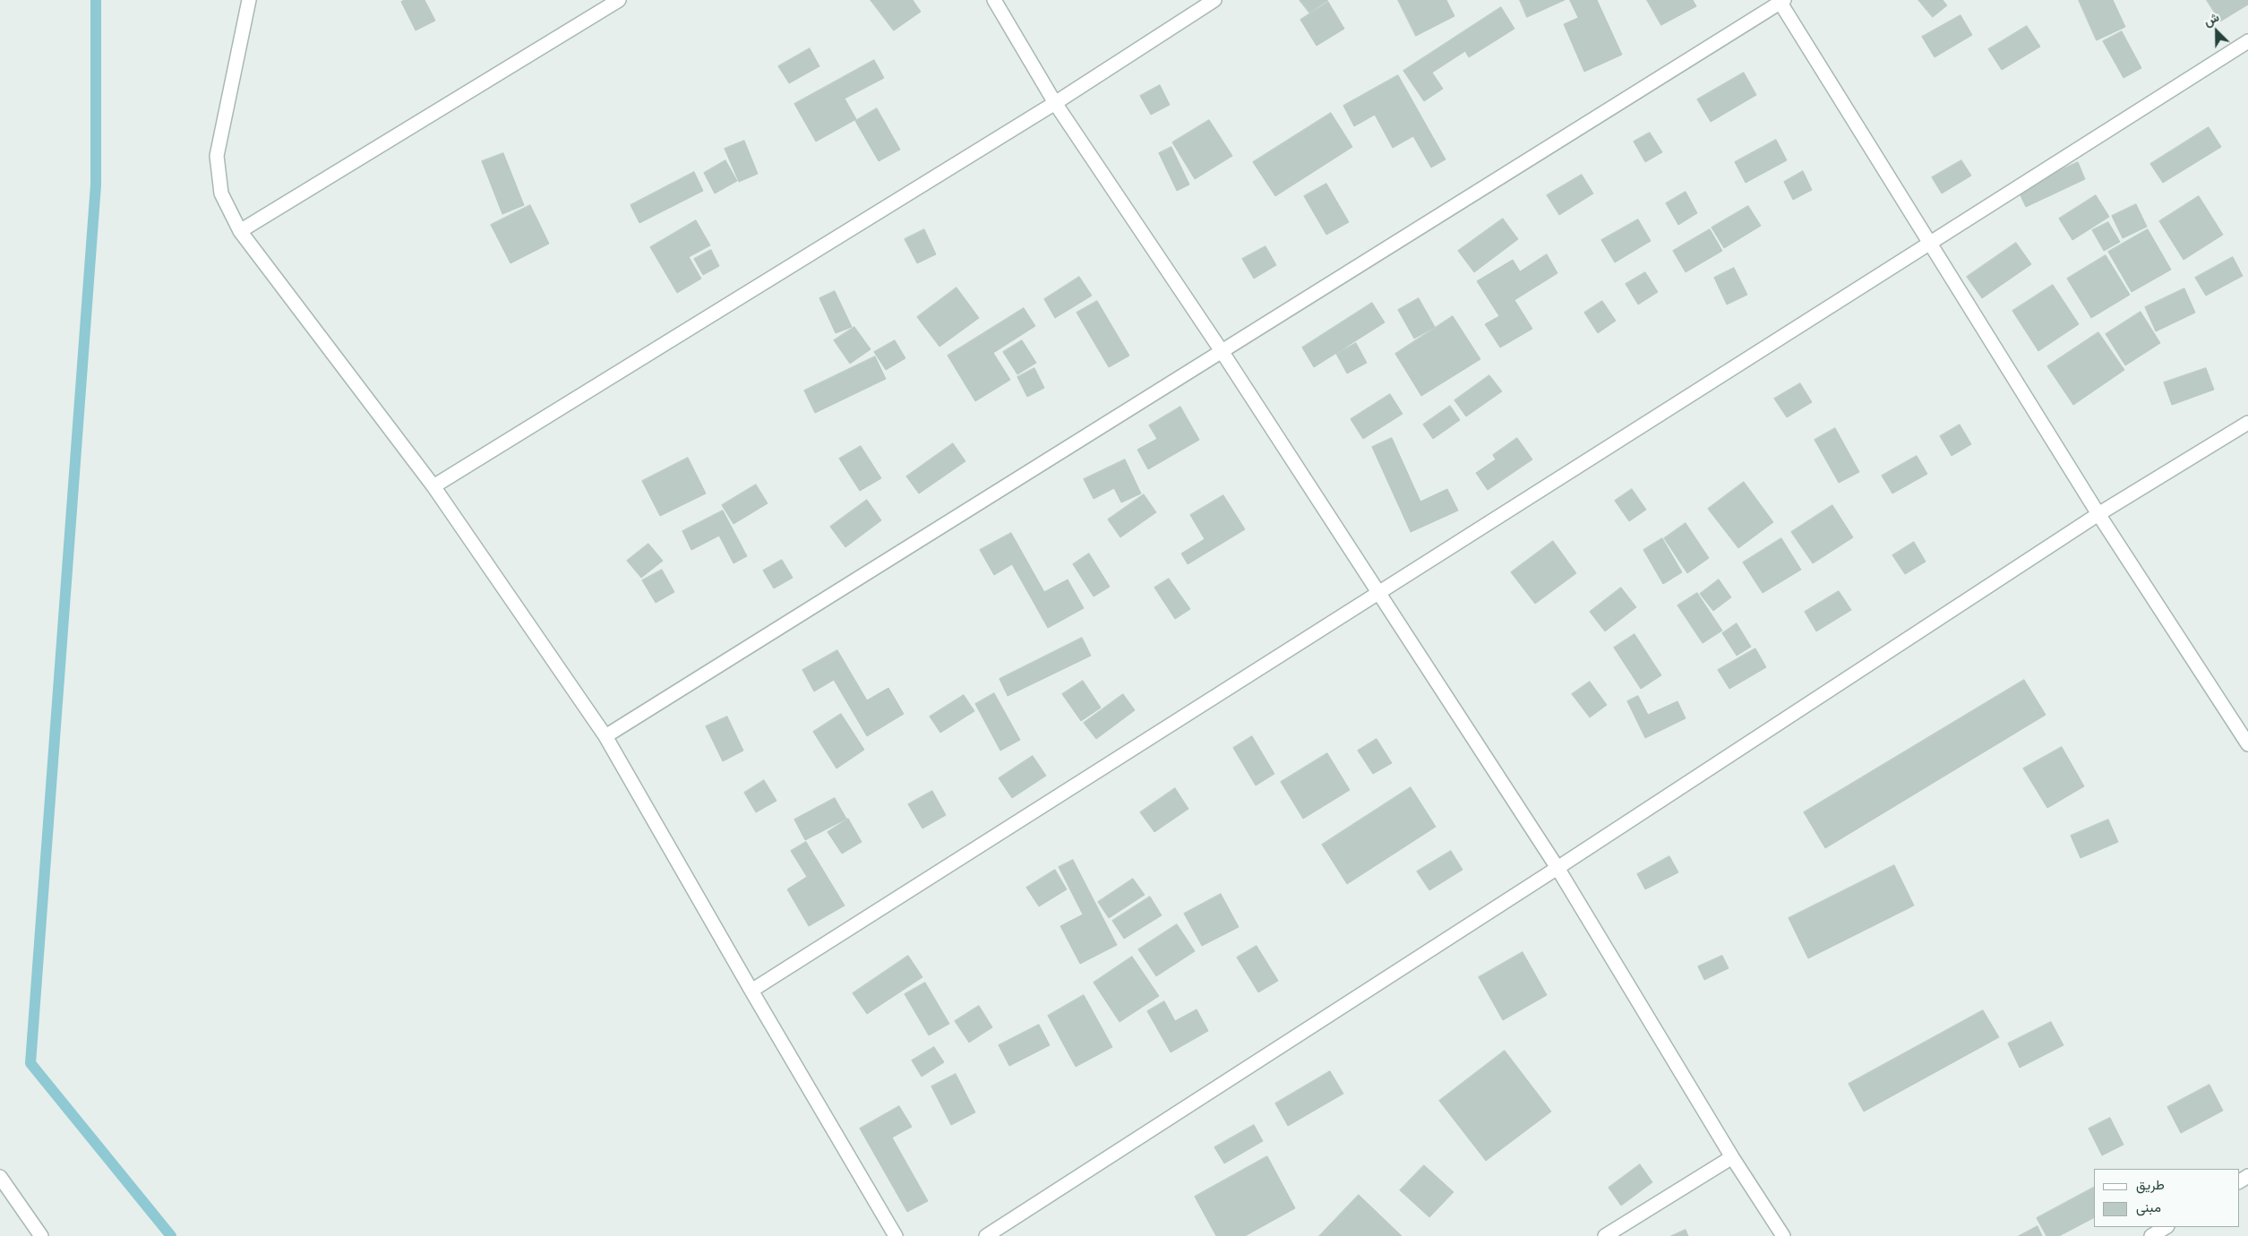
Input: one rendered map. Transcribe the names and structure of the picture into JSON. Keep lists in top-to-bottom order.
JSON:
{
  "legend": ["طريق", "مبنى"],
  "north": "top left"
}
